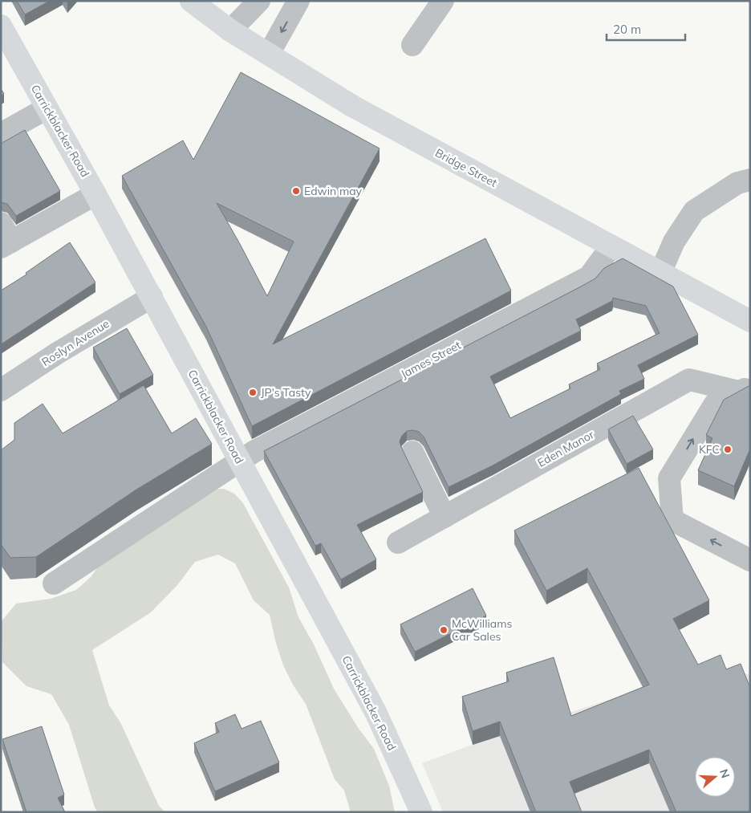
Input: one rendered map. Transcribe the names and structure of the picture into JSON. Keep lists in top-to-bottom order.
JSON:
{
  "streets": {
    "main road": ["Carrickblacker Road", "Bridge Street"],
    "street": ["Roslyn Avenue", "James Street", "Eden Manor"]
  },
  "crossings": [
    ["Carrickblacker Road", "Roslyn Avenue"],
    ["Carrickblacker Road", "James Street"],
    ["Bridge Street", "James Street"]
  ],
  "places": [
    "Edwin may",
    "JP's Tasty",
    "KFC",
    "McWilliams Car Sales"
  ],
  "scale_bar": "20 m",
  "north": "right"
}
